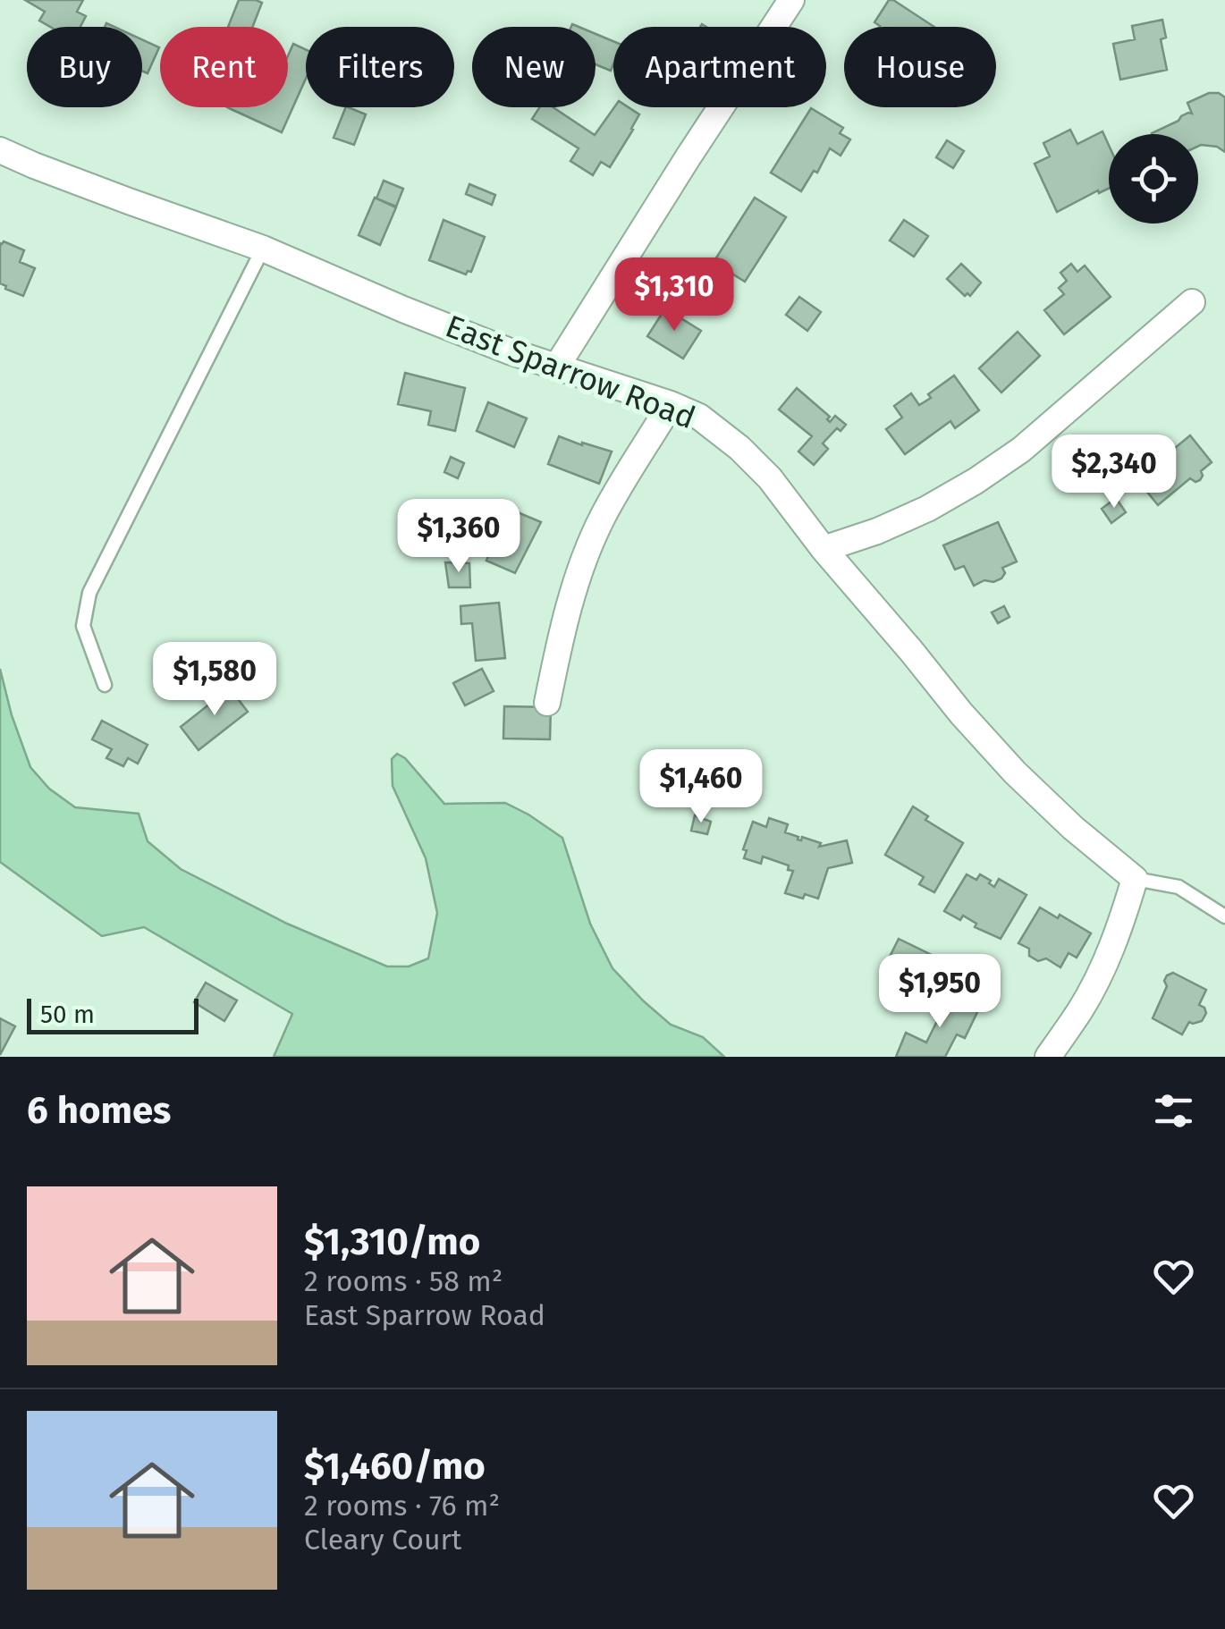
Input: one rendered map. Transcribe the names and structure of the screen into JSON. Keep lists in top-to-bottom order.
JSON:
{
  "streets": {
    "street": ["East Sparrow Road"]
  },
  "scale_bar": "50 m",
  "page": {
    "chip": [
      "Buy",
      "Rent",
      "Filters",
      "New",
      "Apartment",
      "House"
    ],
    "price": [
      "$1,310",
      "$2,340",
      "$1,360",
      "$1,580",
      "$1,460",
      "$1,950"
    ],
    "scale": "50 m",
    "heading": "6 homes",
    "list": [
      {
        "name": "$1,310/mo",
        "note": "2 rooms · 58 m² · East Sparrow Road"
      },
      {
        "name": "$1,460/mo",
        "note": "2 rooms · 76 m² · Cleary Court"
      }
    ]
  }
}
